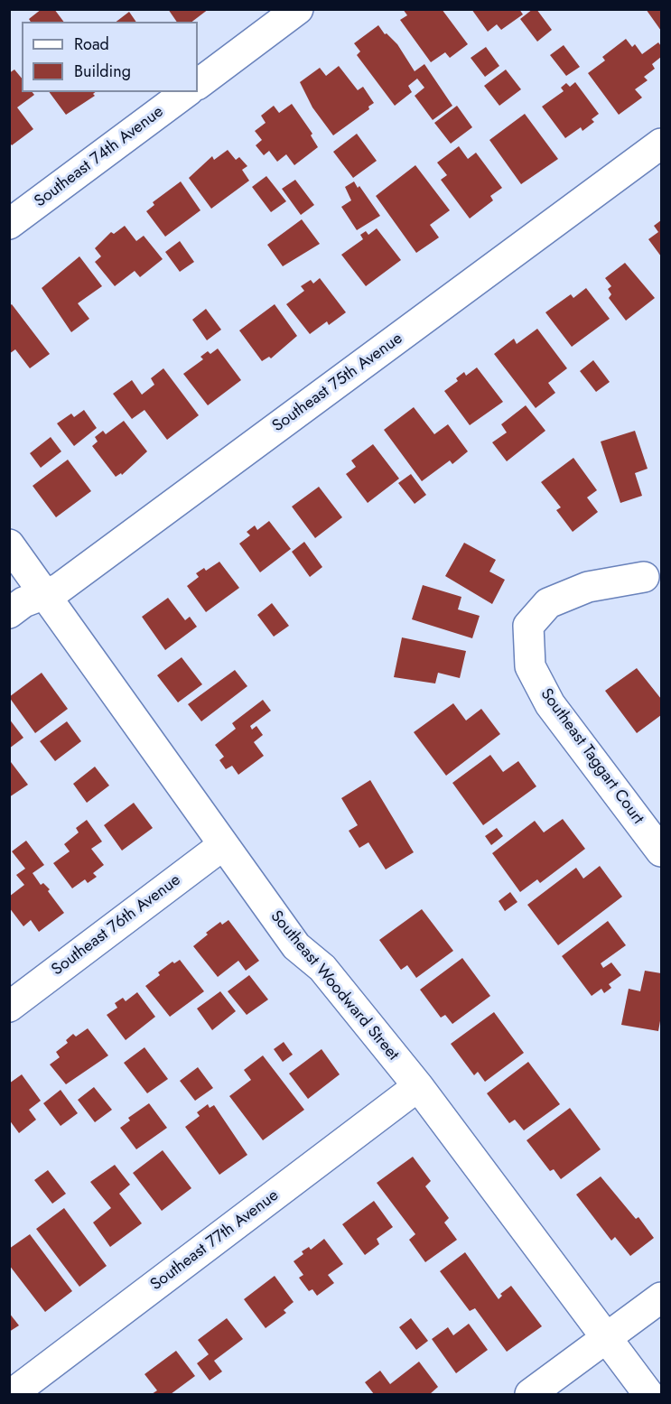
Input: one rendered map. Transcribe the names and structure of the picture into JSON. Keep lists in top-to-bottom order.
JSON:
{
  "streets": {
    "street": [
      "Southeast 74th Avenue",
      "Southeast 75th Avenue",
      "Southeast Taggart Court",
      "Southeast 76th Avenue",
      "Southeast Woodward Street",
      "Southeast 77th Avenue"
    ]
  },
  "crossings": [
    ["Southeast 75th Avenue", "Southeast Woodward Street"],
    ["Southeast 76th Avenue", "Southeast Woodward Street"],
    ["Southeast Woodward Street", "Southeast 77th Avenue"]
  ],
  "legend": ["Road", "Building"]
}
